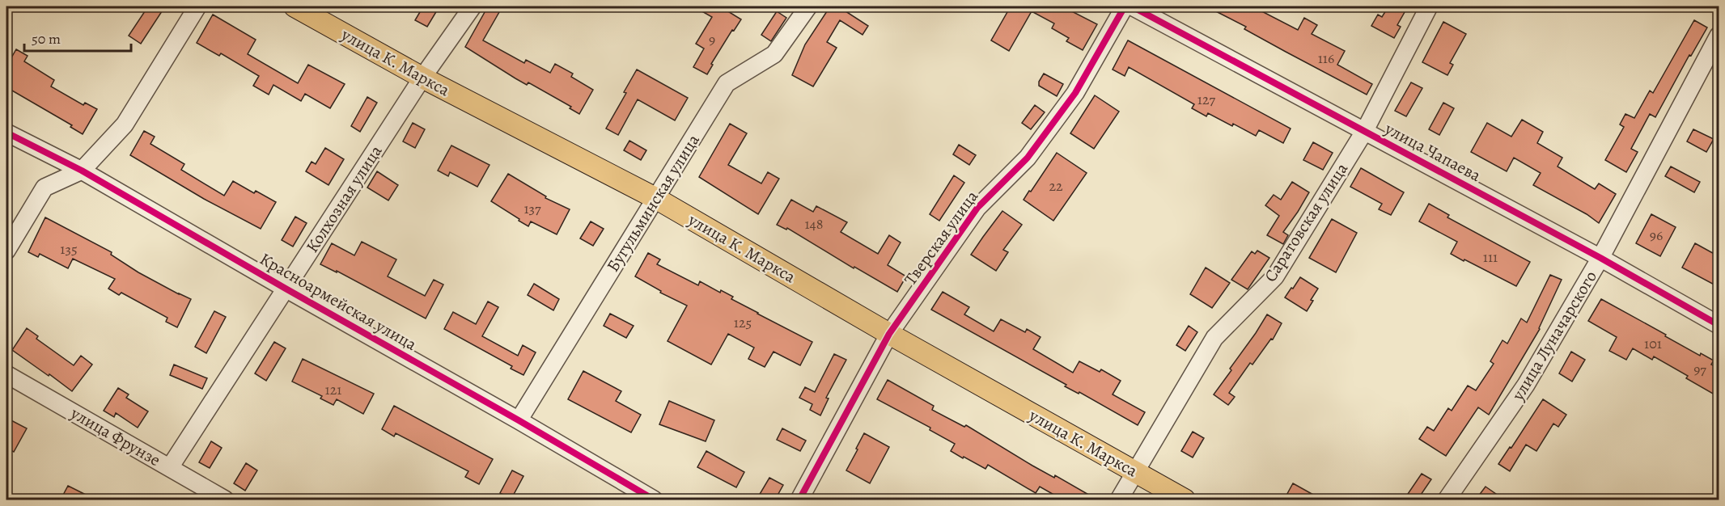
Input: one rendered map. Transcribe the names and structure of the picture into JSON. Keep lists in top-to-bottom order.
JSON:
{
  "streets": {
    "main road": ["улица К. Маркса"],
    "street": [
      "улица Чапаева",
      "Колхозная улица",
      "Бугульминская улица",
      "Саратовская улица",
      "Тверская улица",
      "Красноармейская улица",
      "улица Луначарского",
      "улица Фрунзе"
    ]
  },
  "crossings": [
    ["улица К. Маркса", "Колхозная улица"],
    ["улица К. Маркса", "Бугульминская улица"],
    ["улица К. Маркса", "Саратовская улица"],
    ["улица К. Маркса", "Тверская улица"],
    ["улица Чапаева", "Саратовская улица"],
    ["улица Чапаева", "улица Луначарского"],
    ["Колхозная улица", "Красноармейская улица"],
    ["Колхозная улица", "улица Фрунзе"],
    ["Бугульминская улица", "Красноармейская улица"]
  ],
  "house_numbers": [
    "9",
    "116",
    "127",
    "22",
    "137",
    "148",
    "96",
    "135",
    "111",
    "125",
    "101",
    "97",
    "121"
  ],
  "scale_bar": "50 m"
}
